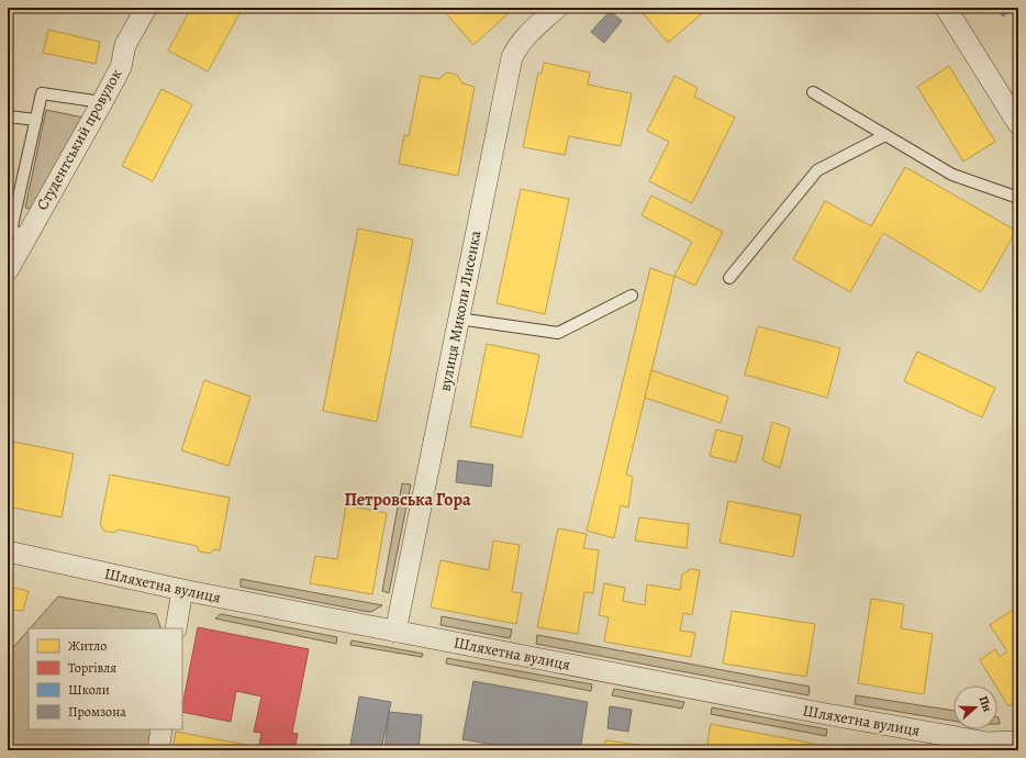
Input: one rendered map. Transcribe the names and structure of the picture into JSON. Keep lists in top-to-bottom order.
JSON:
{
  "streets": {
    "street": ["Студентський провулок", "вулиця Миколи Лисенка", "Шляхетна вулиця"]
  },
  "crossings": [
    ["вулиця Миколи Лисенка", "Шляхетна вулиця"]
  ],
  "districts": ["Петровська Гора"],
  "legend": [
    "Житло",
    "Торгівля",
    "Школи",
    "Промзона"
  ],
  "north": "right"
}
